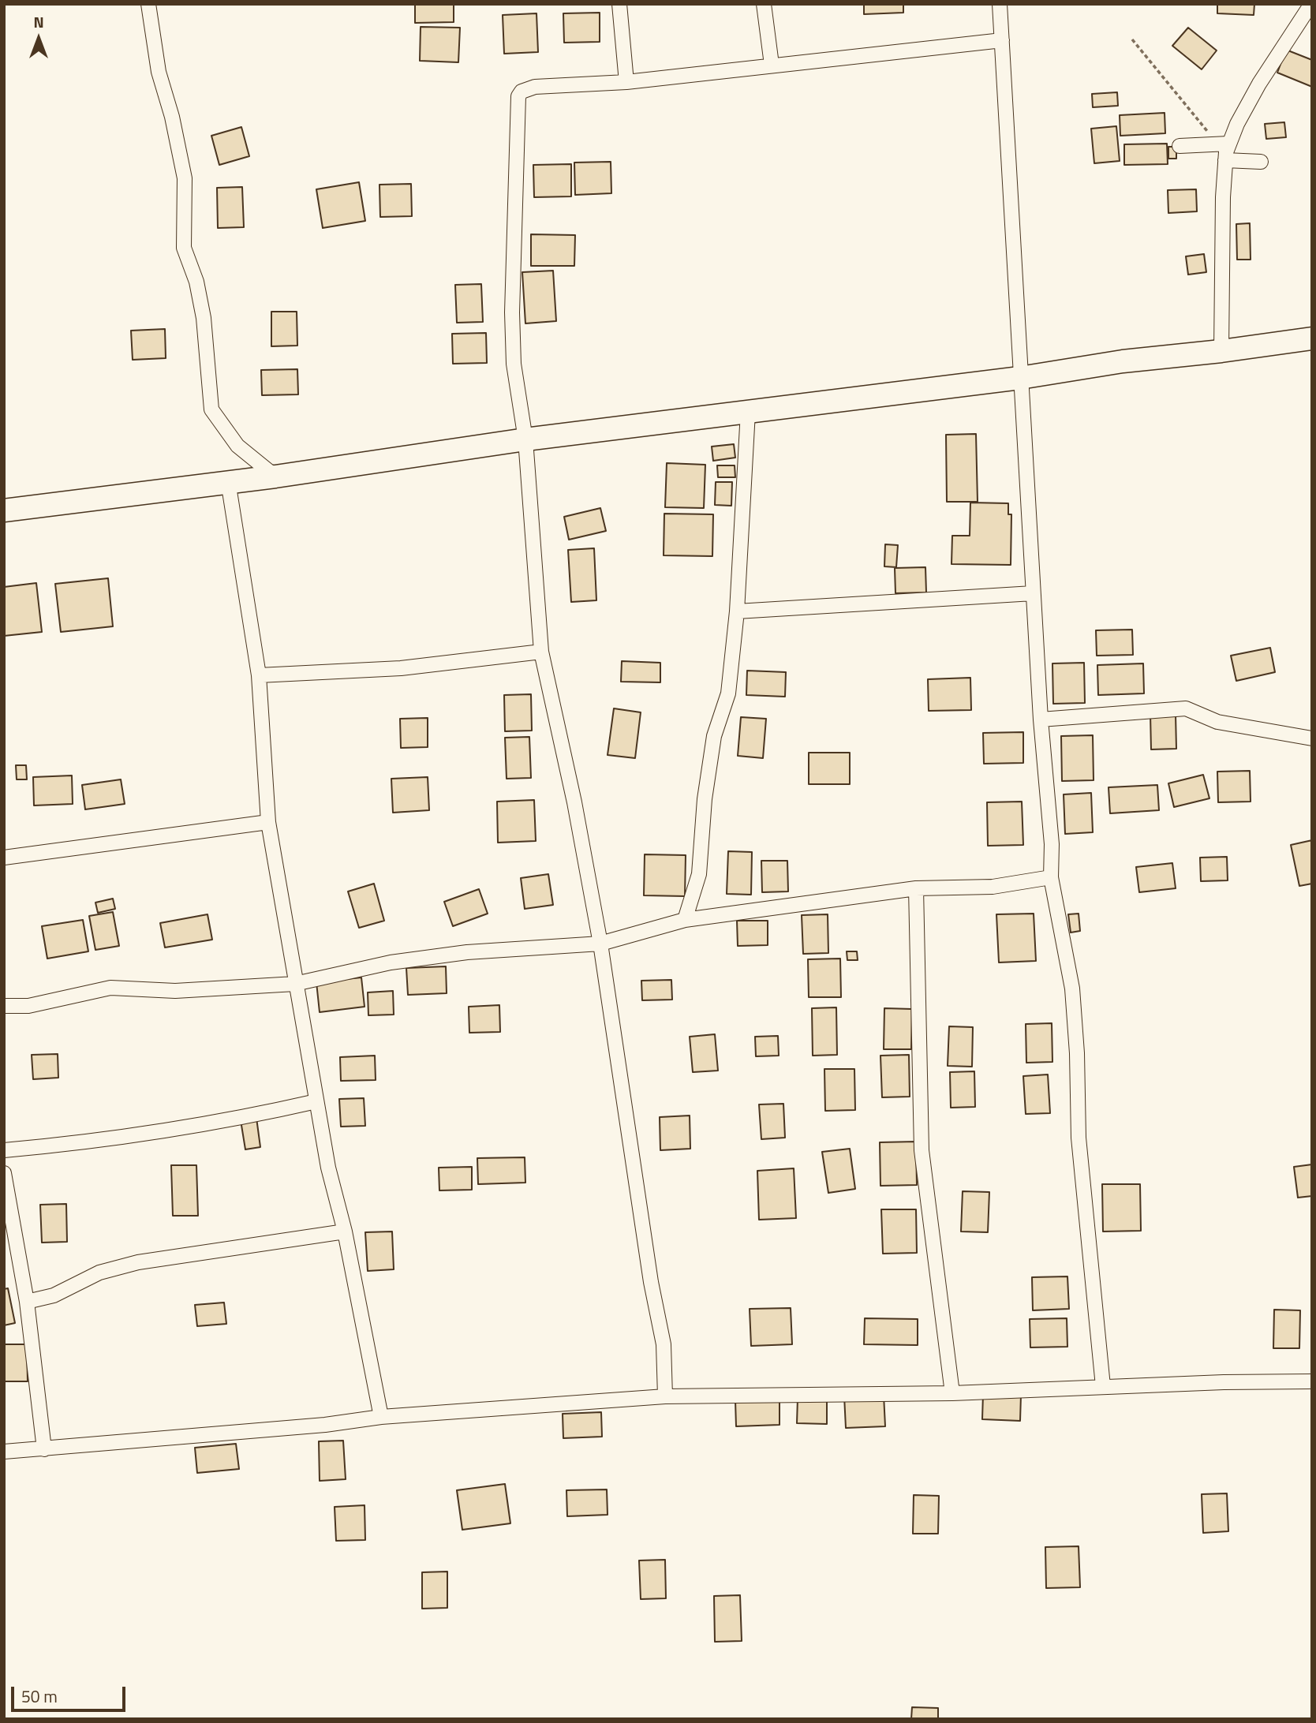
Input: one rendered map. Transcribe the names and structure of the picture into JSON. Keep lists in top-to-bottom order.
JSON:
{
  "scale_bar": "50 m",
  "north": "top"
}
